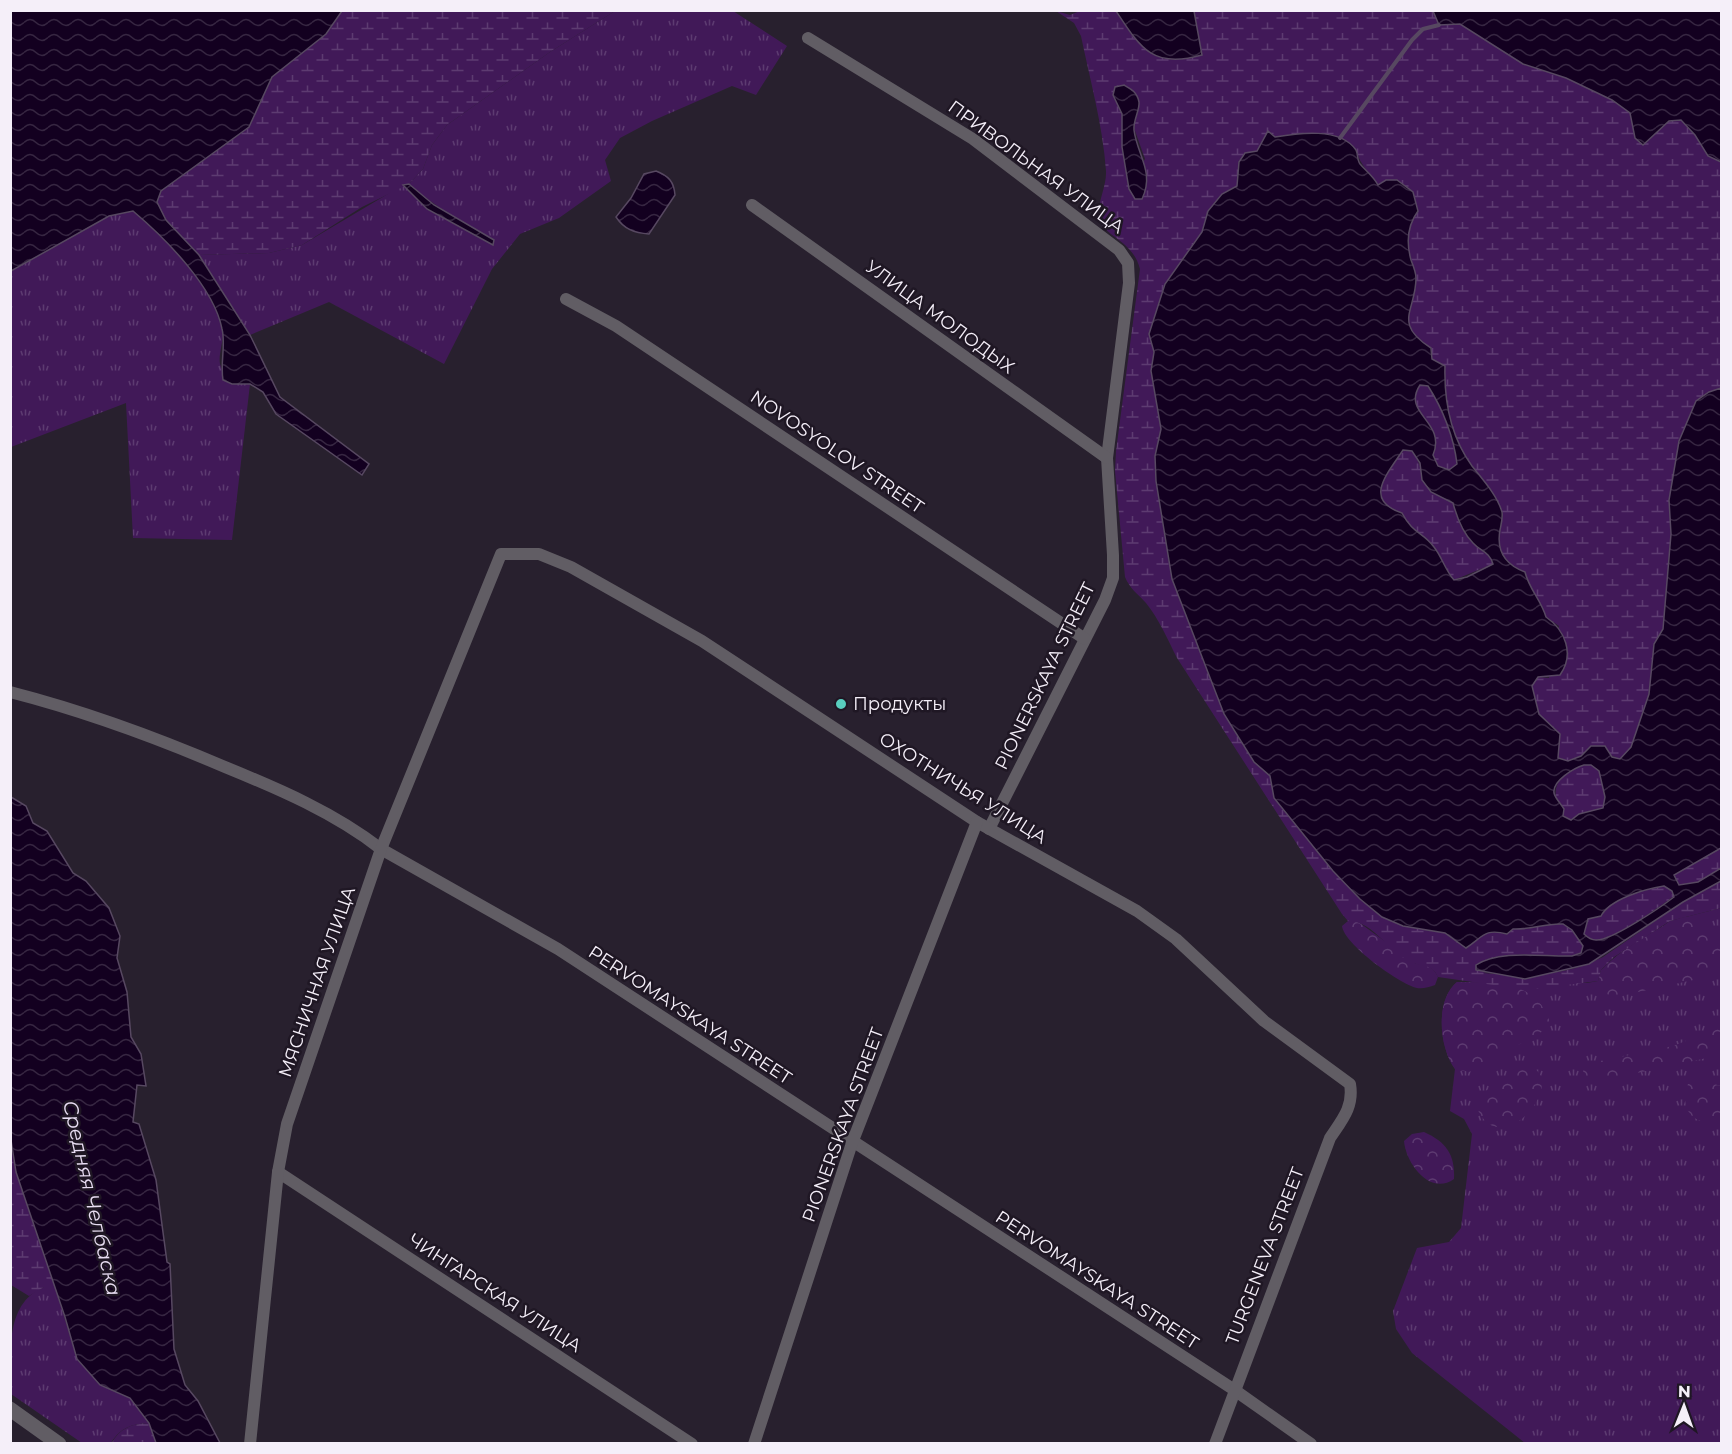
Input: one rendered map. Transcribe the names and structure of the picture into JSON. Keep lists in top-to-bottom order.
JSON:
{
  "streets": {
    "street": [
      "ПРИВОЛЬНАЯ УЛИЦА",
      "УЛИЦА МОЛОДЫХ",
      "NOVOSYOLOV STREET",
      "PIONERSKAYA STREET",
      "ОХОТНИЧЬЯ УЛИЦА",
      "МЯСНИЧНАЯ УЛИЦА",
      "PERVOMAYSKAYA STREET",
      "TURGENEVA STREET",
      "ЧИНГАРСКАЯ УЛИЦА"
    ]
  },
  "crossings": [
    ["ПРИВОЛЬНАЯ УЛИЦА", "PIONERSKAYA STREET"],
    ["УЛИЦА МОЛОДЫХ", "PIONERSKAYA STREET"],
    ["NOVOSYOLOV STREET", "PIONERSKAYA STREET"],
    ["PIONERSKAYA STREET", "ОХОТНИЧЬЯ УЛИЦА"],
    ["PIONERSKAYA STREET", "PERVOMAYSKAYA STREET"],
    ["ОХОТНИЧЬЯ УЛИЦА", "МЯСНИЧНАЯ УЛИЦА"],
    ["ОХОТНИЧЬЯ УЛИЦА", "TURGENEVA STREET"],
    ["МЯСНИЧНАЯ УЛИЦА", "PERVOMAYSKAYA STREET"],
    ["МЯСНИЧНАЯ УЛИЦА", "ЧИНГАРСКАЯ УЛИЦА"],
    ["PERVOMAYSKAYA STREET", "TURGENEVA STREET"]
  ],
  "water": ["Средняя Челбаска"],
  "places": ["Продукты"],
  "north": "top"
}
